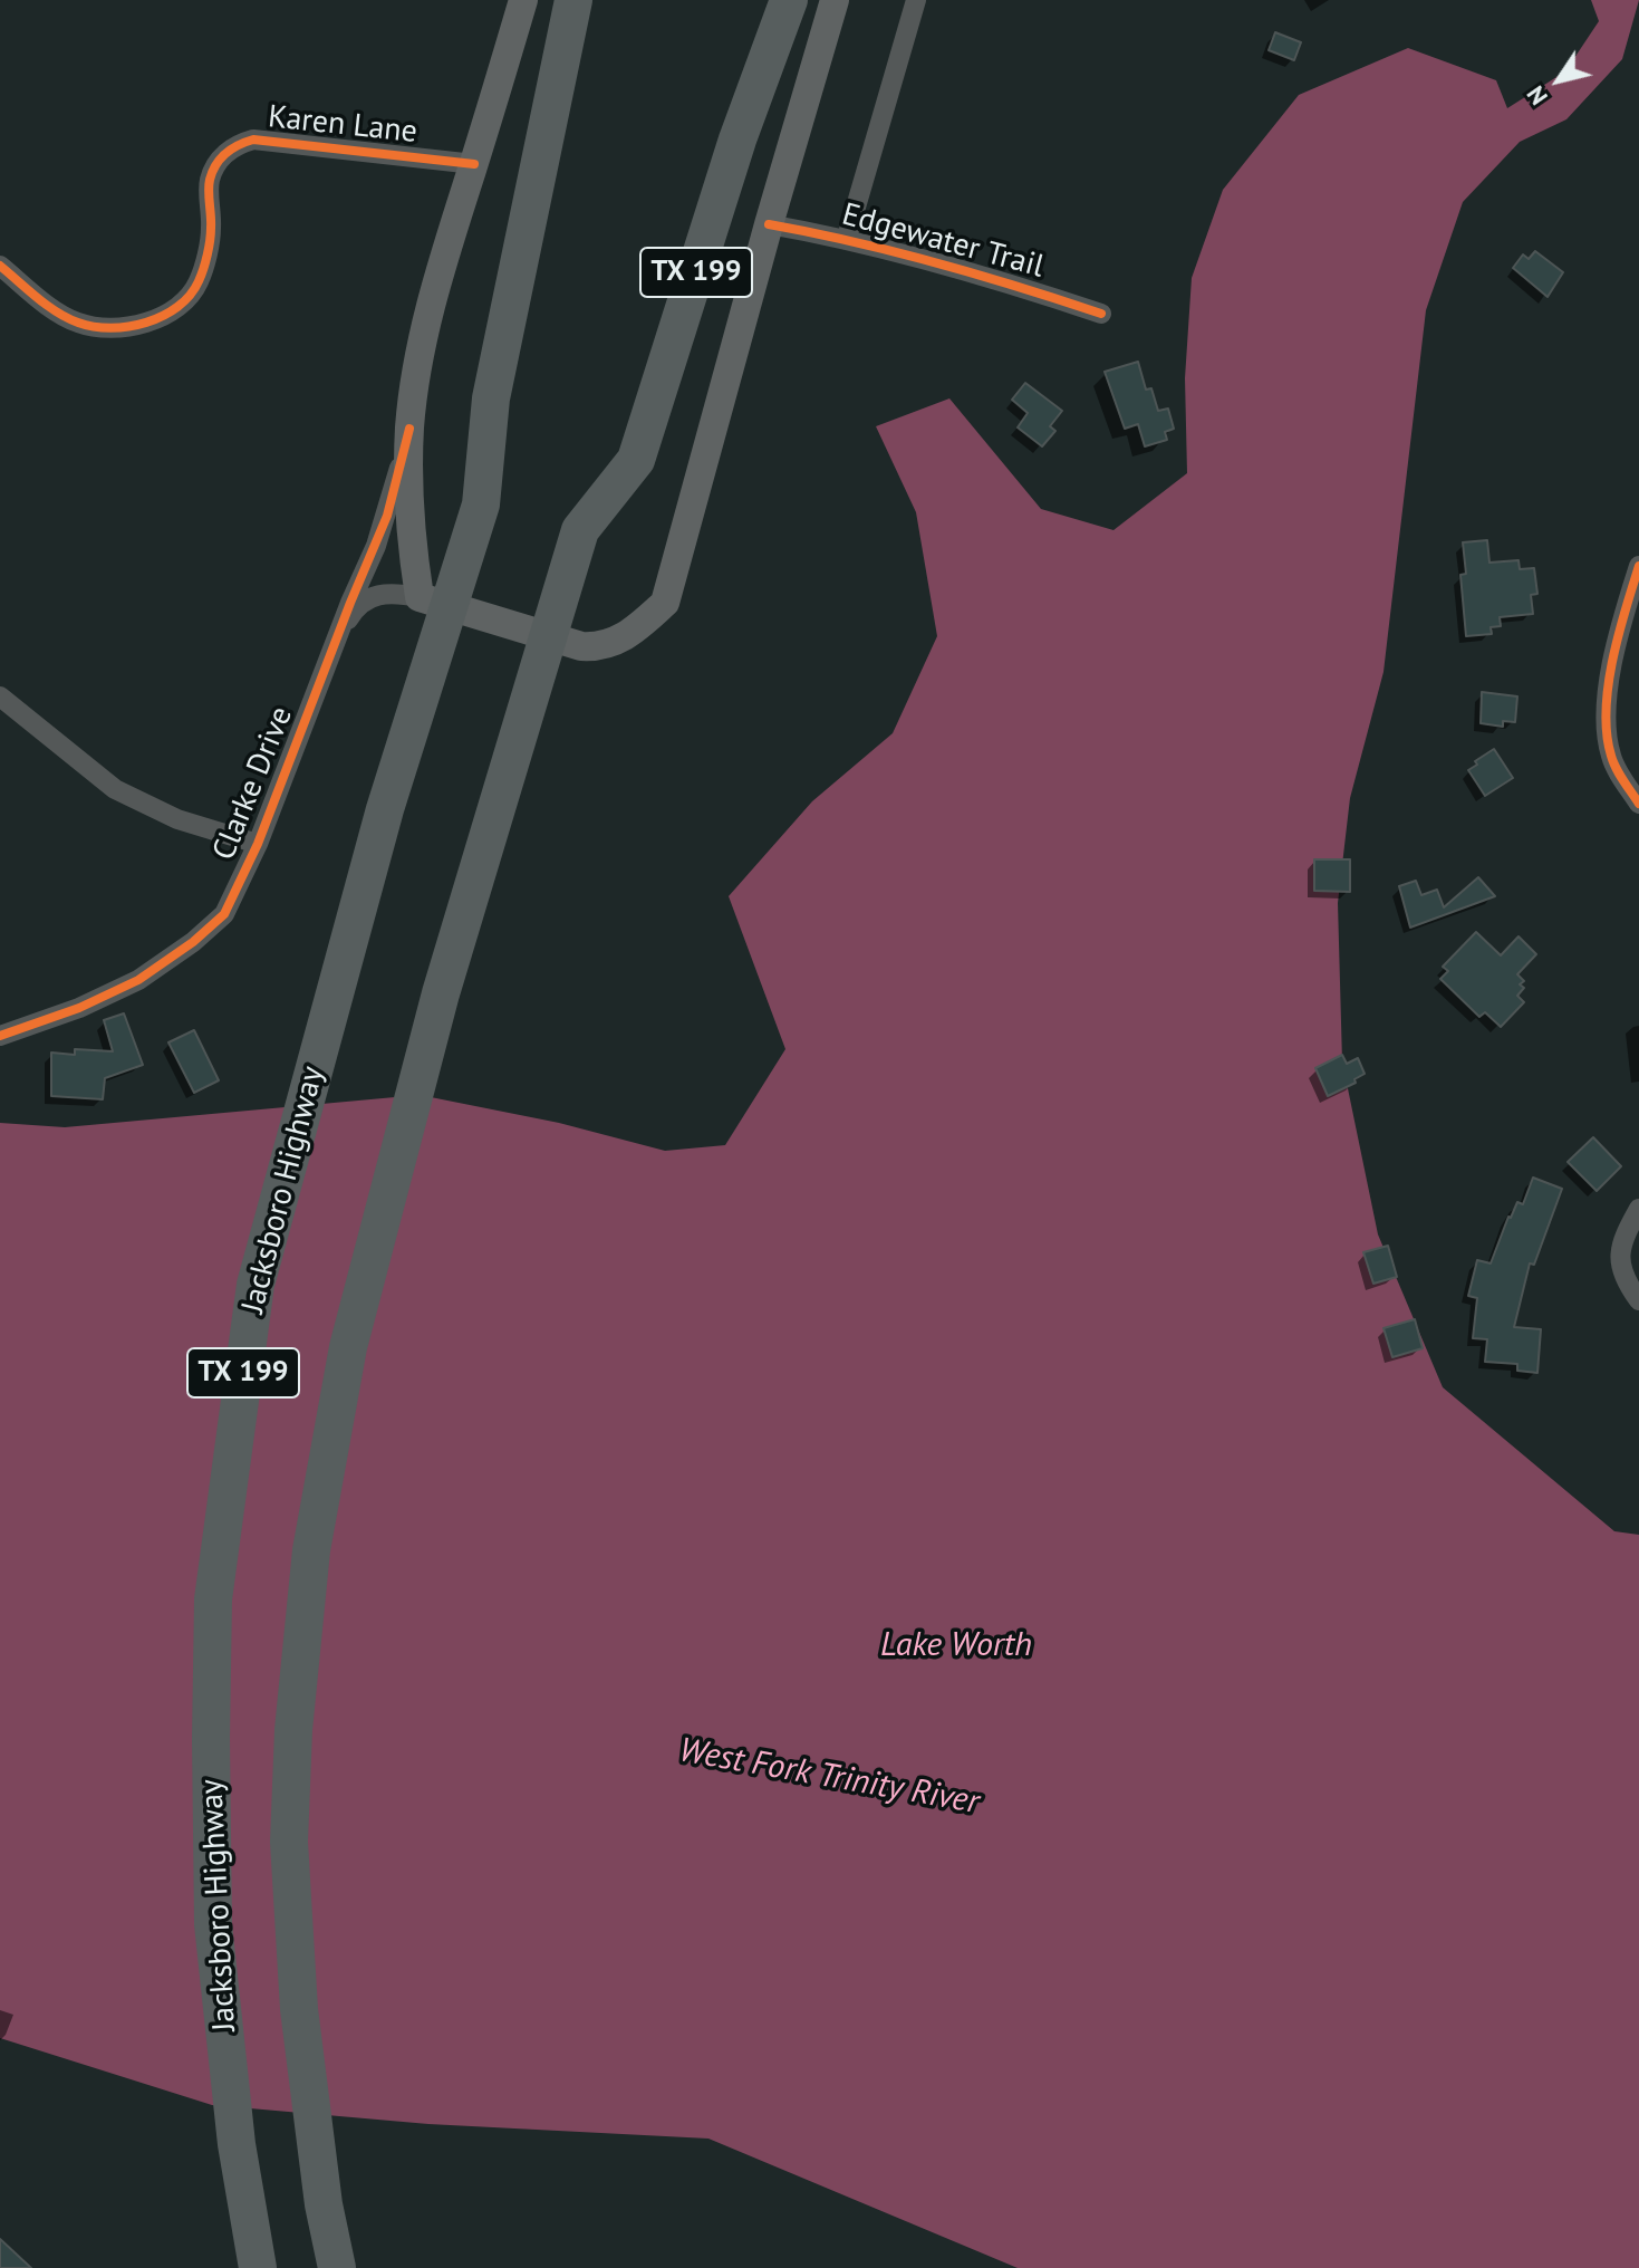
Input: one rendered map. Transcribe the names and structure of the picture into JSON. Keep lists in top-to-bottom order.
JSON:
{
  "streets": {
    "highway": ["TX 199", "Jacksboro Highway"],
    "street": ["Karen Lane", "Edgewater Trail", "Clarke Drive"]
  },
  "crossings": [
    ["Edgewater Trail", "TX 199"]
  ],
  "water": ["Lake Worth", "West Fork Trinity River"],
  "north": "bottom left"
}
